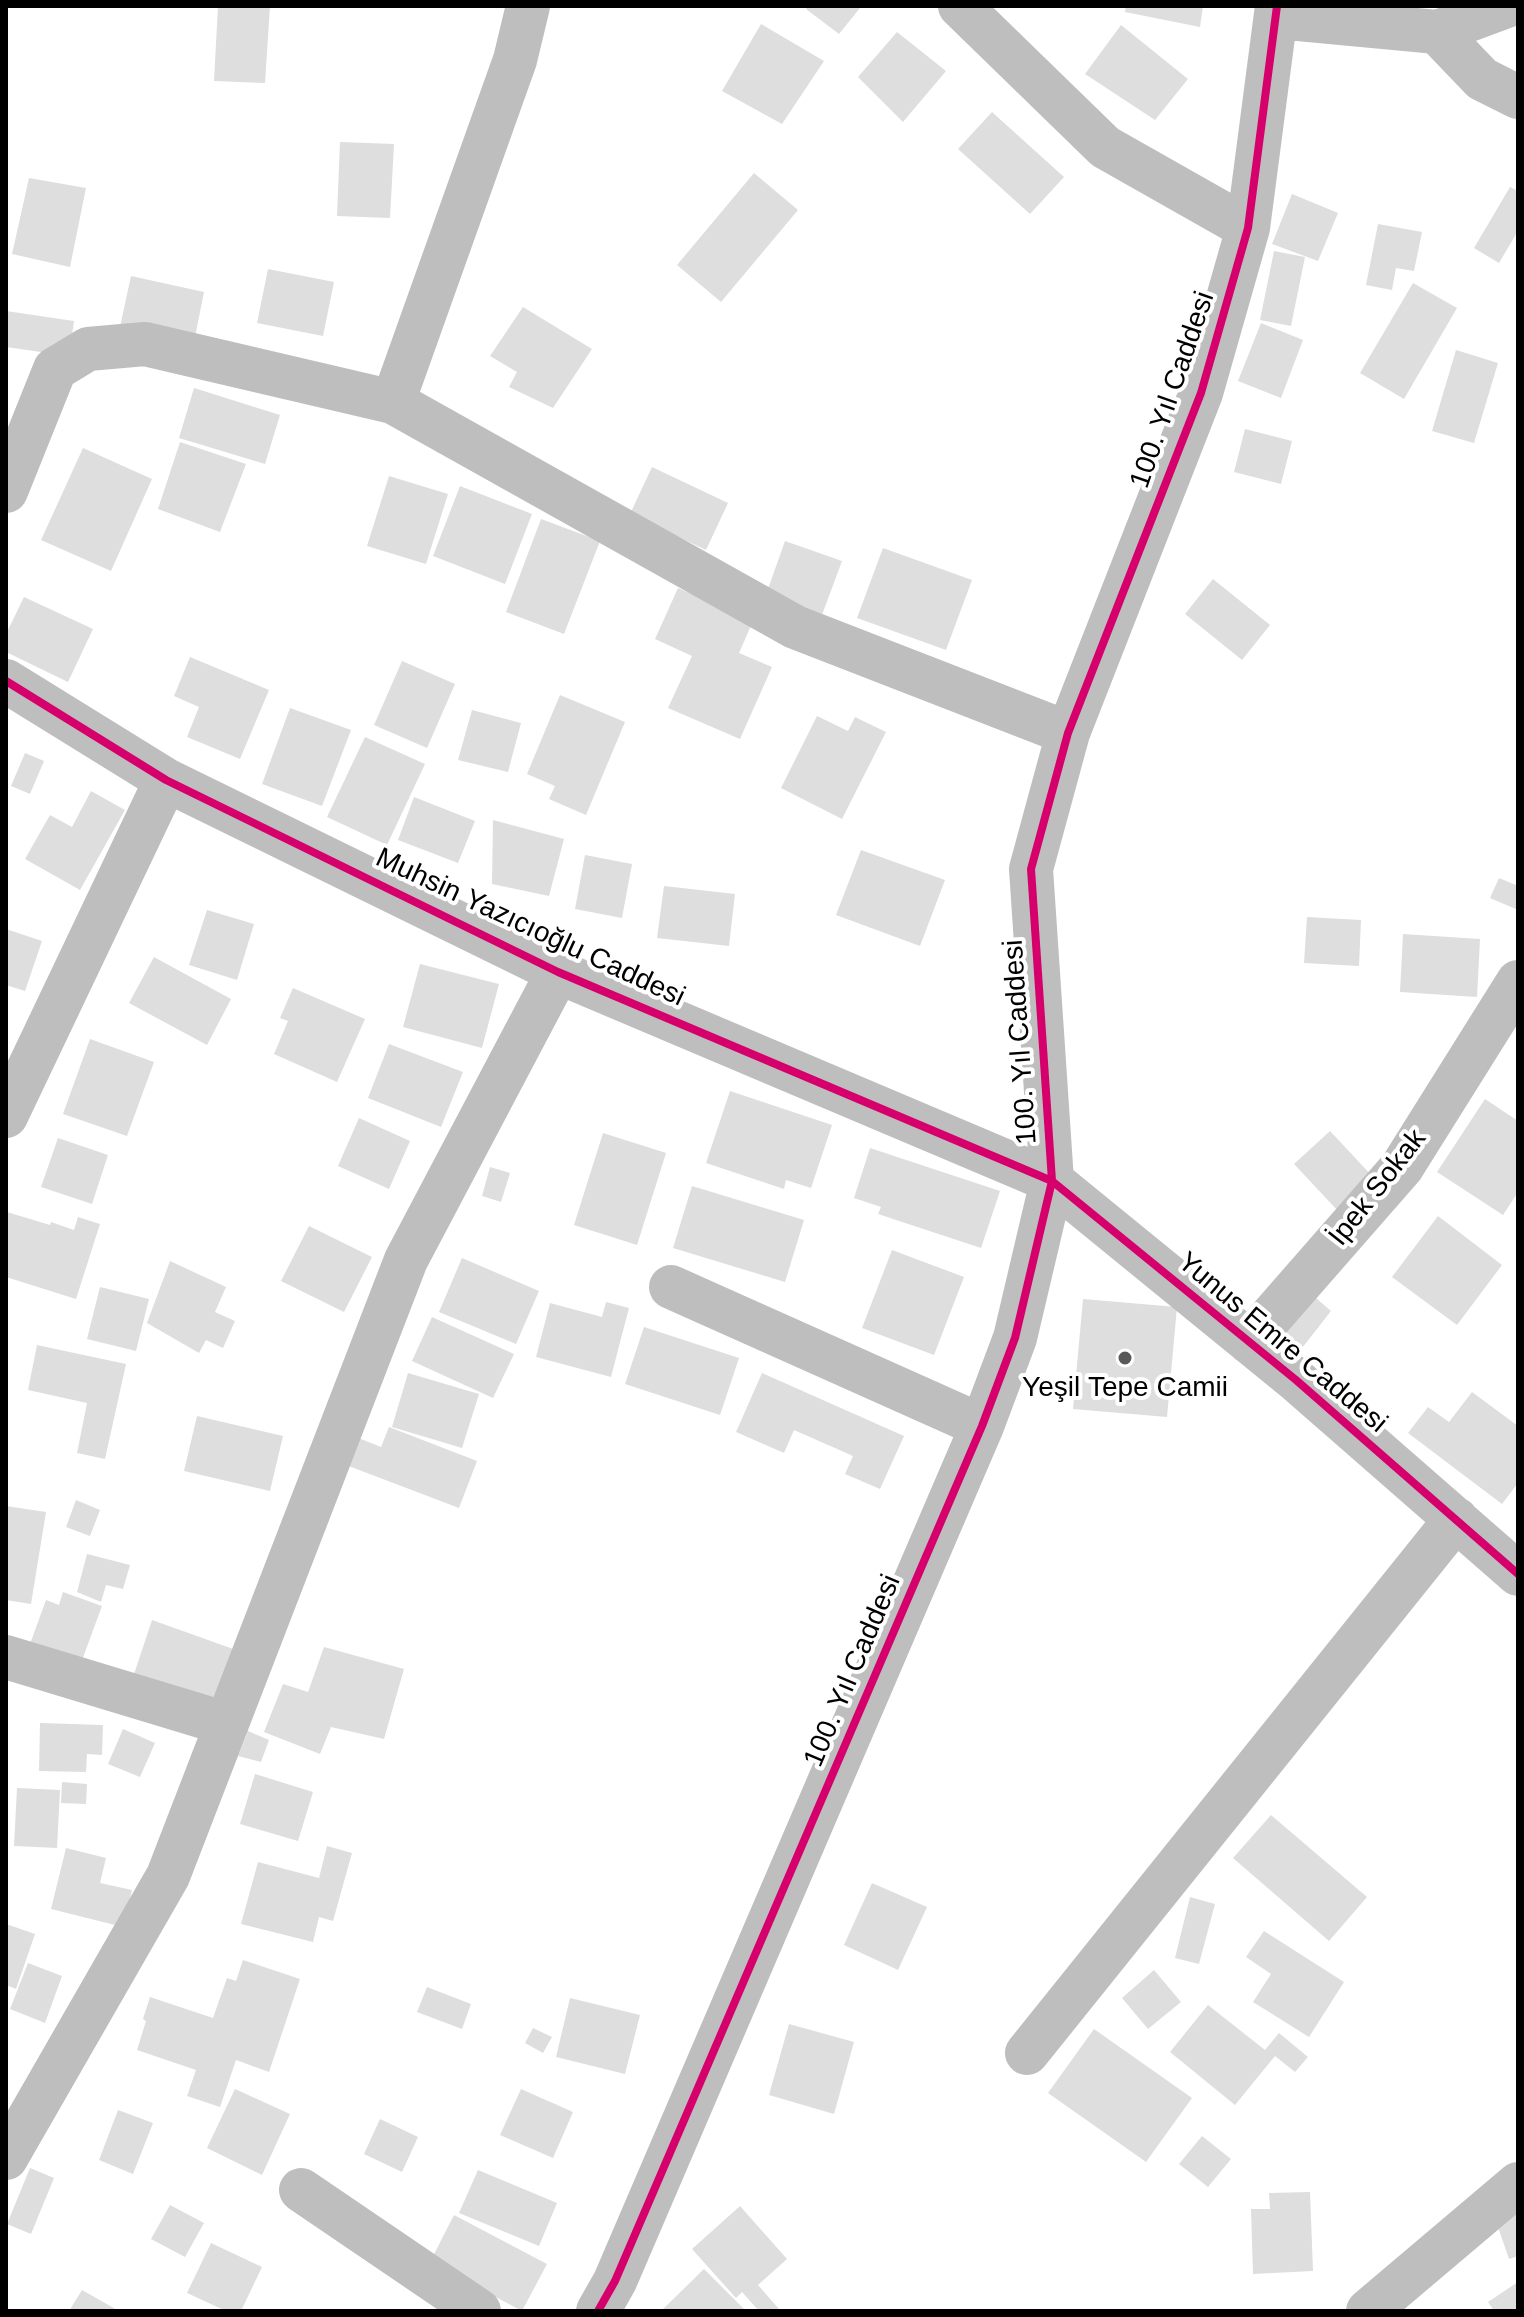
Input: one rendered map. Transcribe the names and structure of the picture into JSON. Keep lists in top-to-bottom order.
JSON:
{
  "streets": {
    "street": [
      "100. Yıl Caddesi",
      "Muhsin Yazıcıoğlu Caddesi",
      "İpek Sokak",
      "Yunus Emre Caddesi"
    ]
  },
  "crossings": [
    ["100. Yıl Caddesi", "Muhsin Yazıcıoğlu Caddesi"],
    ["100. Yıl Caddesi", "Yunus Emre Caddesi"],
    ["Muhsin Yazıcıoğlu Caddesi", "Yunus Emre Caddesi"],
    ["İpek Sokak", "Yunus Emre Caddesi"]
  ],
  "places": ["Yeşil Tepe Camii"]
}
